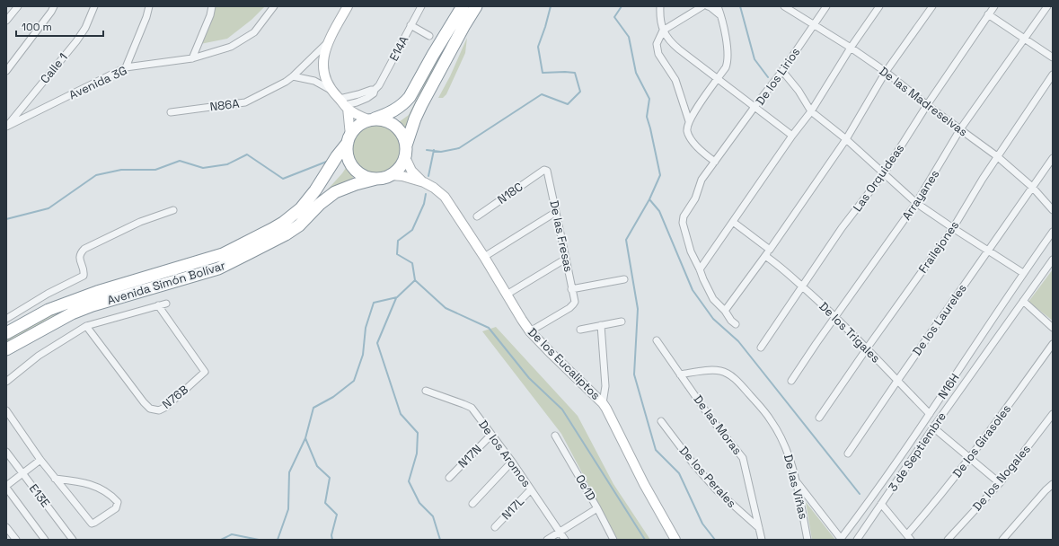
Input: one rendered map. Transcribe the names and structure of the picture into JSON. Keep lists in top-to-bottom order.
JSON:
{
  "streets": {
    "highway": ["Avenida Simón Bolívar"],
    "street": [
      "E14A",
      "Calle 1",
      "De los Lirios",
      "Avenida 3G",
      "De las Madreselvas",
      "N86A",
      "Las Orquideas",
      "N18C",
      "Arrayanes",
      "De las Fresas",
      "Frailejones",
      "De los Laureles",
      "De los Trigales",
      "De los Eucaliptos",
      "N16H",
      "N76B",
      "De las Moras",
      "De los Girasoles",
      "3 de Septiembre",
      "De los Aromos",
      "N17N",
      "De los Perales",
      "De los Nogales",
      "De las Viñas",
      "Oe1D",
      "E13E",
      "N17L"
    ]
  },
  "crossings": [
    ["Calle 1", "Avenida 3G"],
    ["De los Lirios", "De las Madreselvas"],
    ["De las Madreselvas", "Las Orquideas"],
    ["De las Madreselvas", "Arrayanes"],
    ["De las Madreselvas", "Frailejones"],
    ["De las Madreselvas", "De los Laureles"],
    ["Las Orquideas", "De los Trigales"],
    ["N18C", "De las Fresas"],
    ["Arrayanes", "De los Trigales"],
    ["De las Fresas", "De los Eucaliptos"],
    ["Frailejones", "De los Trigales"],
    ["Avenida Simón Bolívar", "De los Eucaliptos"],
    ["De los Laureles", "De los Trigales"],
    ["De los Trigales", "N16H"],
    ["De las Moras", "De los Perales"],
    ["De las Moras", "De las Viñas"],
    ["De los Aromos", "N17N"],
    ["De los Aromos", "N17L"]
  ],
  "scale_bar": "100 m"
}
